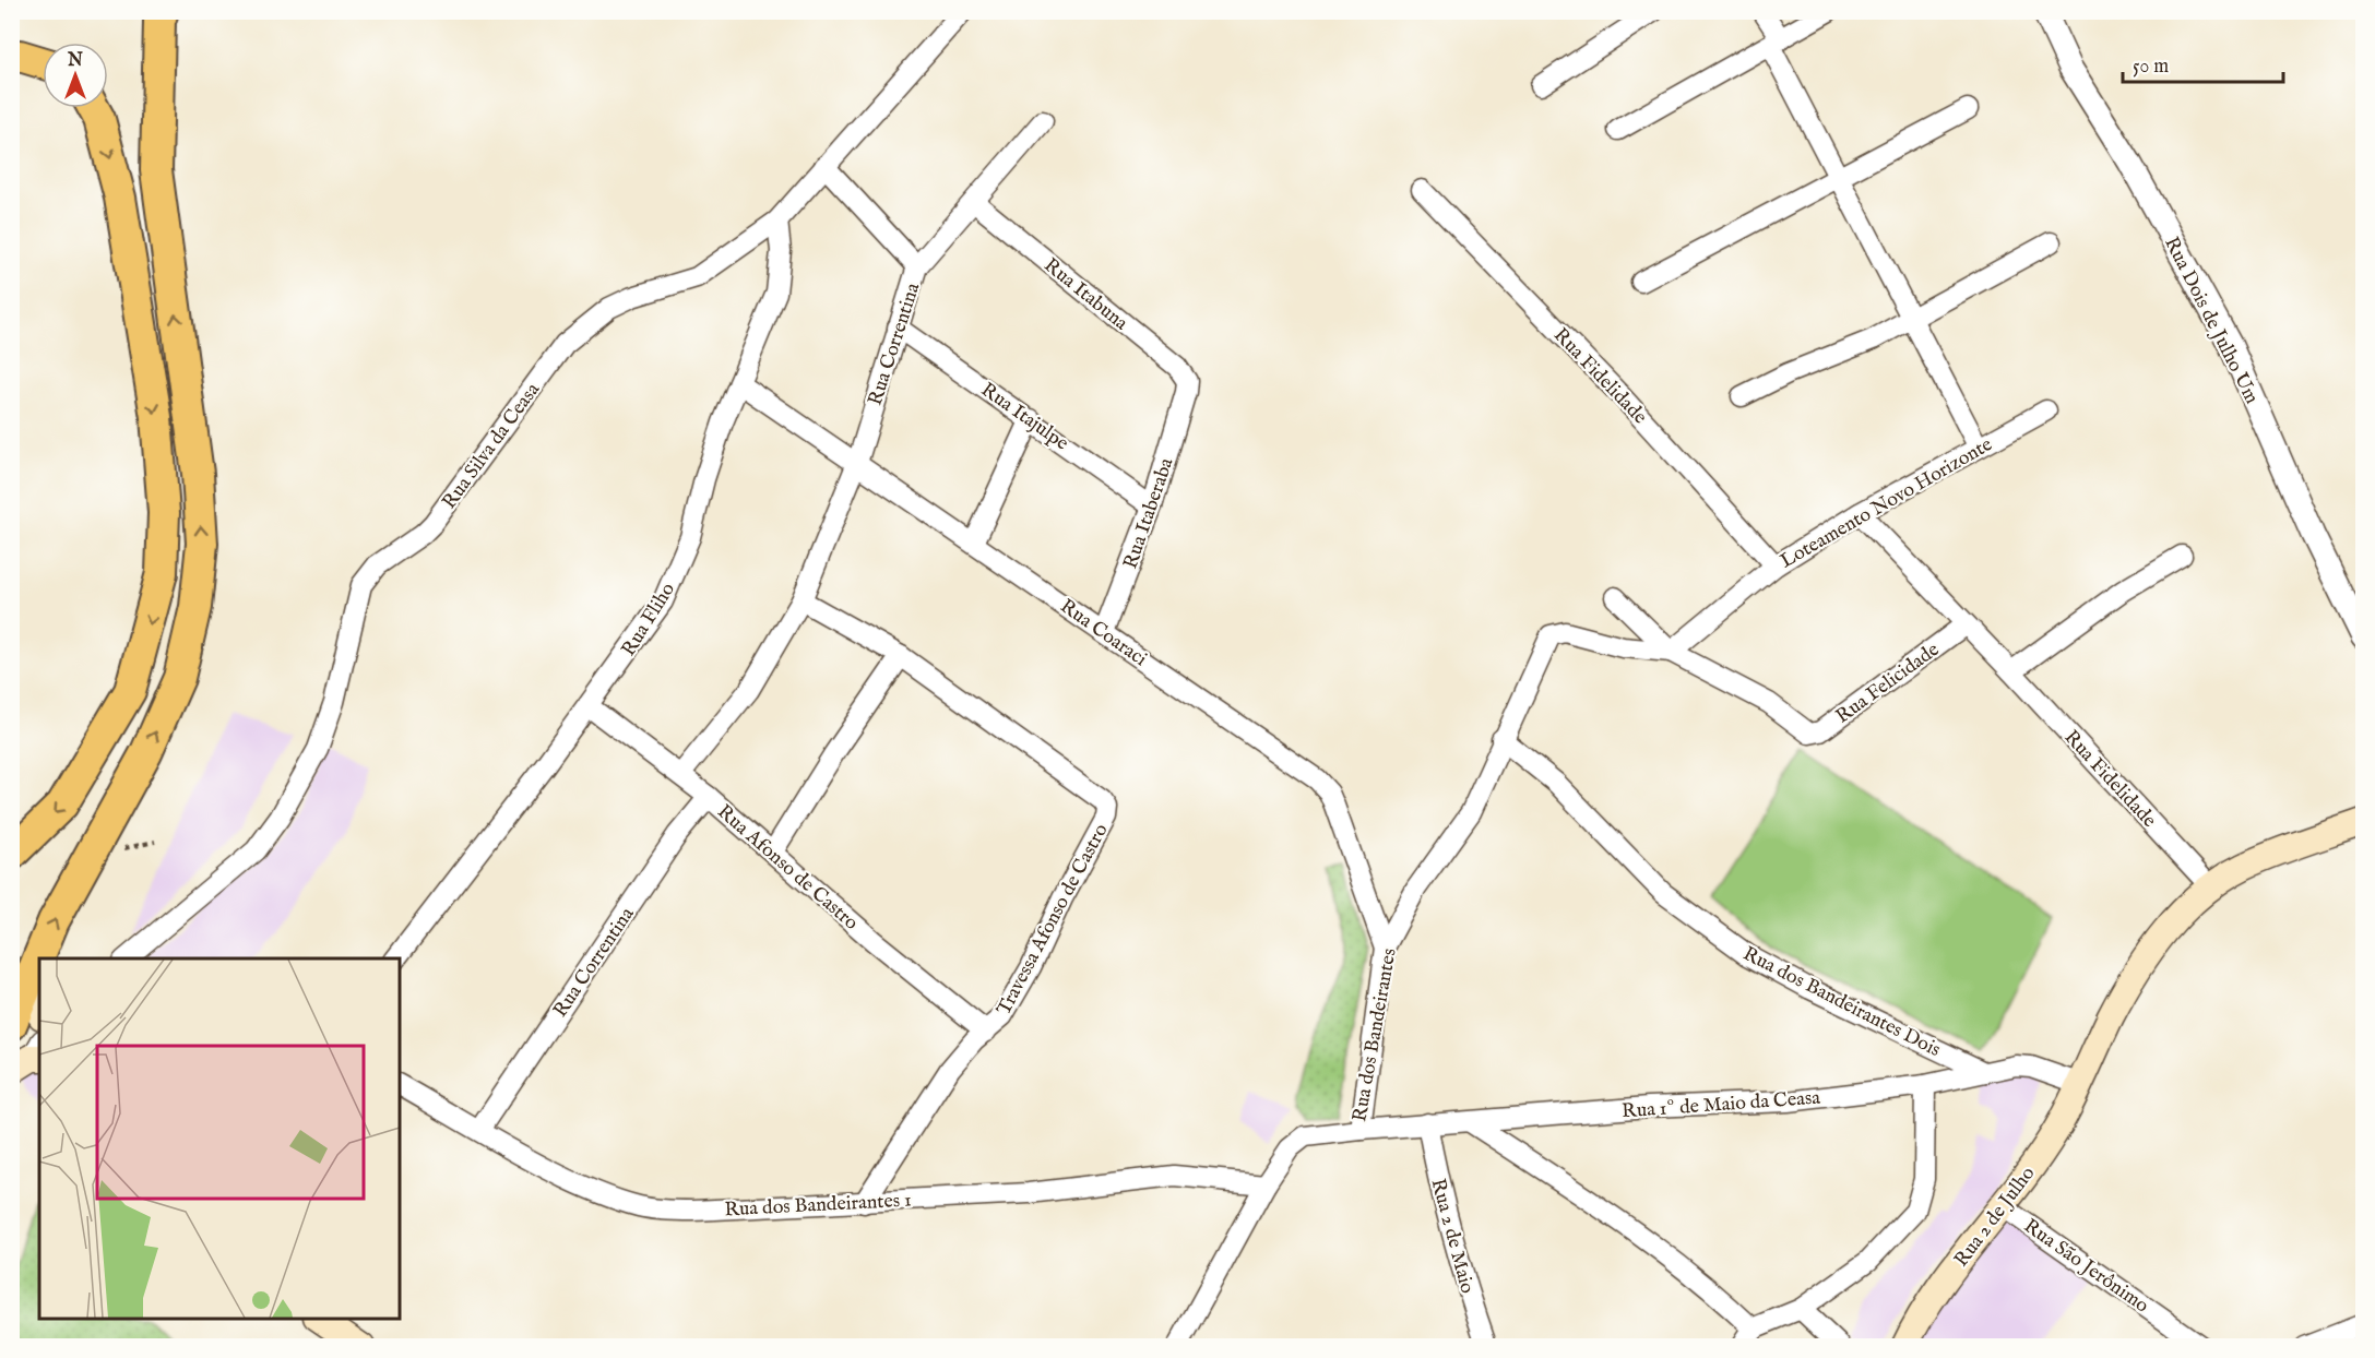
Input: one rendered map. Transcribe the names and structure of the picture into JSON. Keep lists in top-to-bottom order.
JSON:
{
  "streets": {
    "main road": ["Rua 2 de Julho"],
    "street": [
      "Rua Itabuna",
      "Rua Dois de Julho Um",
      "Rua Correntina",
      "Rua Fidelidade",
      "Rua Itajulpe",
      "Rua Silva da Ceasa",
      "Loteamento Novo Horizonte",
      "Rua Itaberaba",
      "Rua Fliho",
      "Rua Coaraci",
      "Rua Felicidade",
      "Rua Afonso de Castro",
      "Travessa Afonso de Castro",
      "Rua dos Bandeirantes Dois",
      "Rua dos Bandeirantes",
      "Rua 1º de Maio da Ceasa",
      "Rua dos Bandeirantes 1",
      "Rua 2 de Maio",
      "Rua São Jerônimo"
    ]
  },
  "crossings": [
    ["Rua Itabuna", "Rua Correntina"],
    ["Rua Itabuna", "Rua Itaberaba"],
    ["Rua Correntina", "Rua Itajulpe"],
    ["Rua Correntina", "Rua Coaraci"],
    ["Rua Correntina", "Rua Afonso de Castro"],
    ["Rua Correntina", "Travessa Afonso de Castro"],
    ["Rua Correntina", "Rua dos Bandeirantes 1"],
    ["Rua Fidelidade", "Loteamento Novo Horizonte"],
    ["Rua Fidelidade", "Rua Felicidade"],
    ["Rua Fidelidade", "Rua 2 de Julho"],
    ["Rua Itajulpe", "Rua Itaberaba"],
    ["Rua Silva da Ceasa", "Rua Fliho"],
    ["Loteamento Novo Horizonte", "Rua Felicidade"],
    ["Loteamento Novo Horizonte", "Rua dos Bandeirantes"],
    ["Rua Itaberaba", "Rua Coaraci"],
    ["Rua Fliho", "Rua Coaraci"],
    ["Rua Fliho", "Rua Afonso de Castro"],
    ["Rua Coaraci", "Rua dos Bandeirantes"],
    ["Rua Felicidade", "Rua dos Bandeirantes"],
    ["Rua Afonso de Castro", "Travessa Afonso de Castro"],
    ["Travessa Afonso de Castro", "Rua dos Bandeirantes 1"],
    ["Rua dos Bandeirantes Dois", "Rua dos Bandeirantes"],
    ["Rua dos Bandeirantes Dois", "Rua 1º de Maio da Ceasa"],
    ["Rua dos Bandeirantes", "Rua 1º de Maio da Ceasa"],
    ["Rua dos Bandeirantes", "Rua dos Bandeirantes 1"],
    ["Rua 1º de Maio da Ceasa", "Rua 2 de Julho"],
    ["Rua 1º de Maio da Ceasa", "Rua 2 de Maio"],
    ["Rua 2 de Julho", "Rua São Jerônimo"]
  ],
  "scale_bar": "50 m",
  "north": "top"
}
